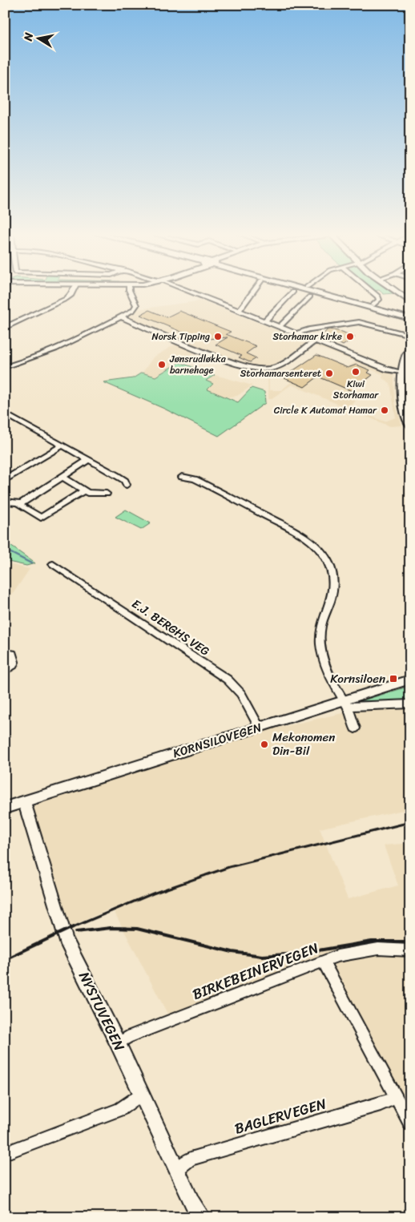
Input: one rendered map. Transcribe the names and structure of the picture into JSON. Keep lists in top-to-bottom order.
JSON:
{
  "streets": {
    "main road": ["KORNSILOVEGEN", "NYSTUVEGEN"],
    "street": ["E.J. BERGHS VEG", "BIRKEBEINERVEGEN", "BAGLERVEGEN"]
  },
  "crossings": [
    ["E.J. BERGHS VEG", "KORNSILOVEGEN"],
    ["KORNSILOVEGEN", "NYSTUVEGEN"],
    ["BIRKEBEINERVEGEN", "NYSTUVEGEN"],
    ["NYSTUVEGEN", "BAGLERVEGEN"]
  ],
  "places": {
    "other": [
      "Norsk Tipping",
      "Storhamar kirke",
      "Jønsrudløkka barnehage",
      "Kiwi Storhamar",
      "Storhamarsenteret",
      "Circle K Automat Hamar",
      "Mekonomen Din-Bil"
    ],
    "transit": ["Kornsiloen"]
  },
  "north": "left"
}
